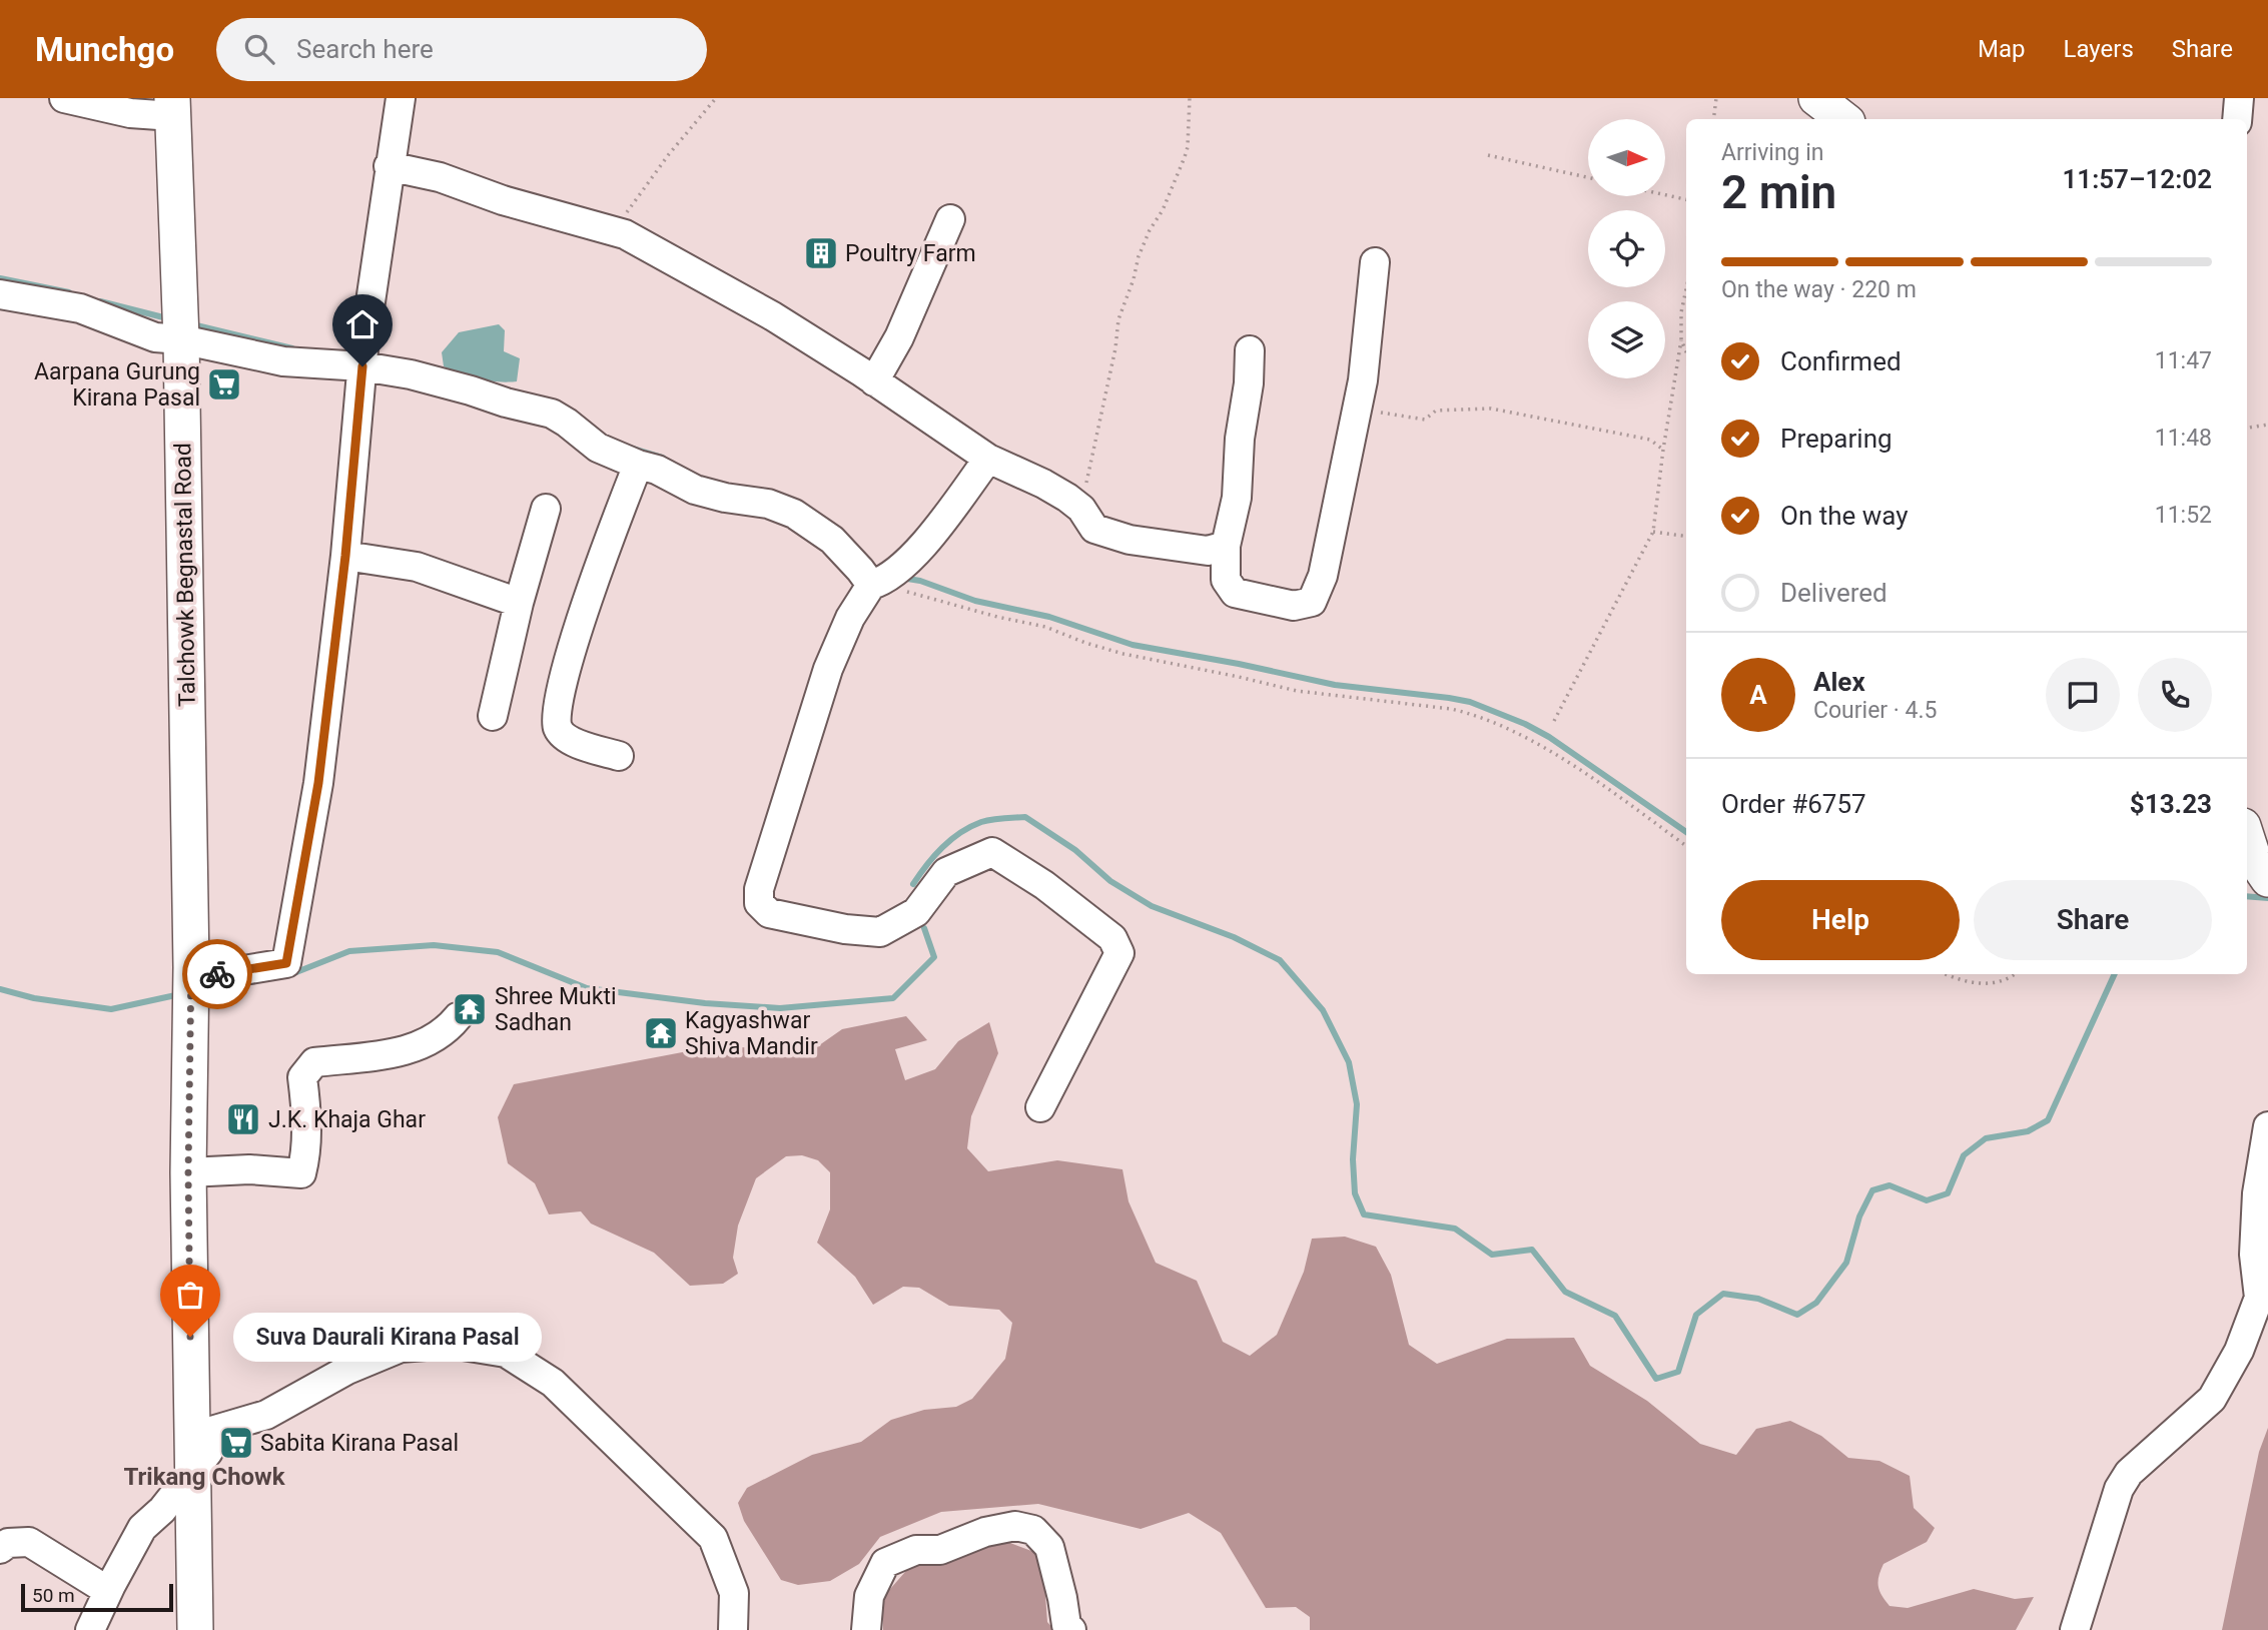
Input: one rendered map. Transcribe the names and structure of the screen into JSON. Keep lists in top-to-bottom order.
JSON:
{
  "streets": {
    "main road": ["Talchowk Begnastal Road"]
  },
  "districts": ["Trikang Chowk"],
  "places": {
    "building": ["Poultry Farm"],
    "supermarket": ["Aarpana Gurung Kirana Pasal", "Sabita Kirana Pasal"],
    "temple": ["Shree Mukti Sadhan", "Kagyashwar Shiva Mandir"],
    "restaurant": ["J.K. Khaja Ghar"],
    "other": ["Suva Daurali Kirana Pasal"]
  },
  "scale_bar": "50 m",
  "north": "right",
  "page": {
    "header": "Munchgo",
    "search": "Search here",
    "nav": ["Map", "Layers", "Share"],
    "heading": ["2 min", "Arriving in", "11:57–12:02"],
    "panel": [
      "Alex",
      "Courier · 4.5",
      "Order #6757",
      "$13.23"
    ],
    "bar": "On the way · 220 m",
    "list": [
      ["Confirmed", "11:47"],
      ["Preparing", "11:48"],
      ["On the way", "11:52"],
      "Delivered"
    ],
    "round": "A",
    "buttons": ["Help", "Share"],
    "bubble": "Suva Daurali Kirana Pasal",
    "scale": "50 m"
  }
}
